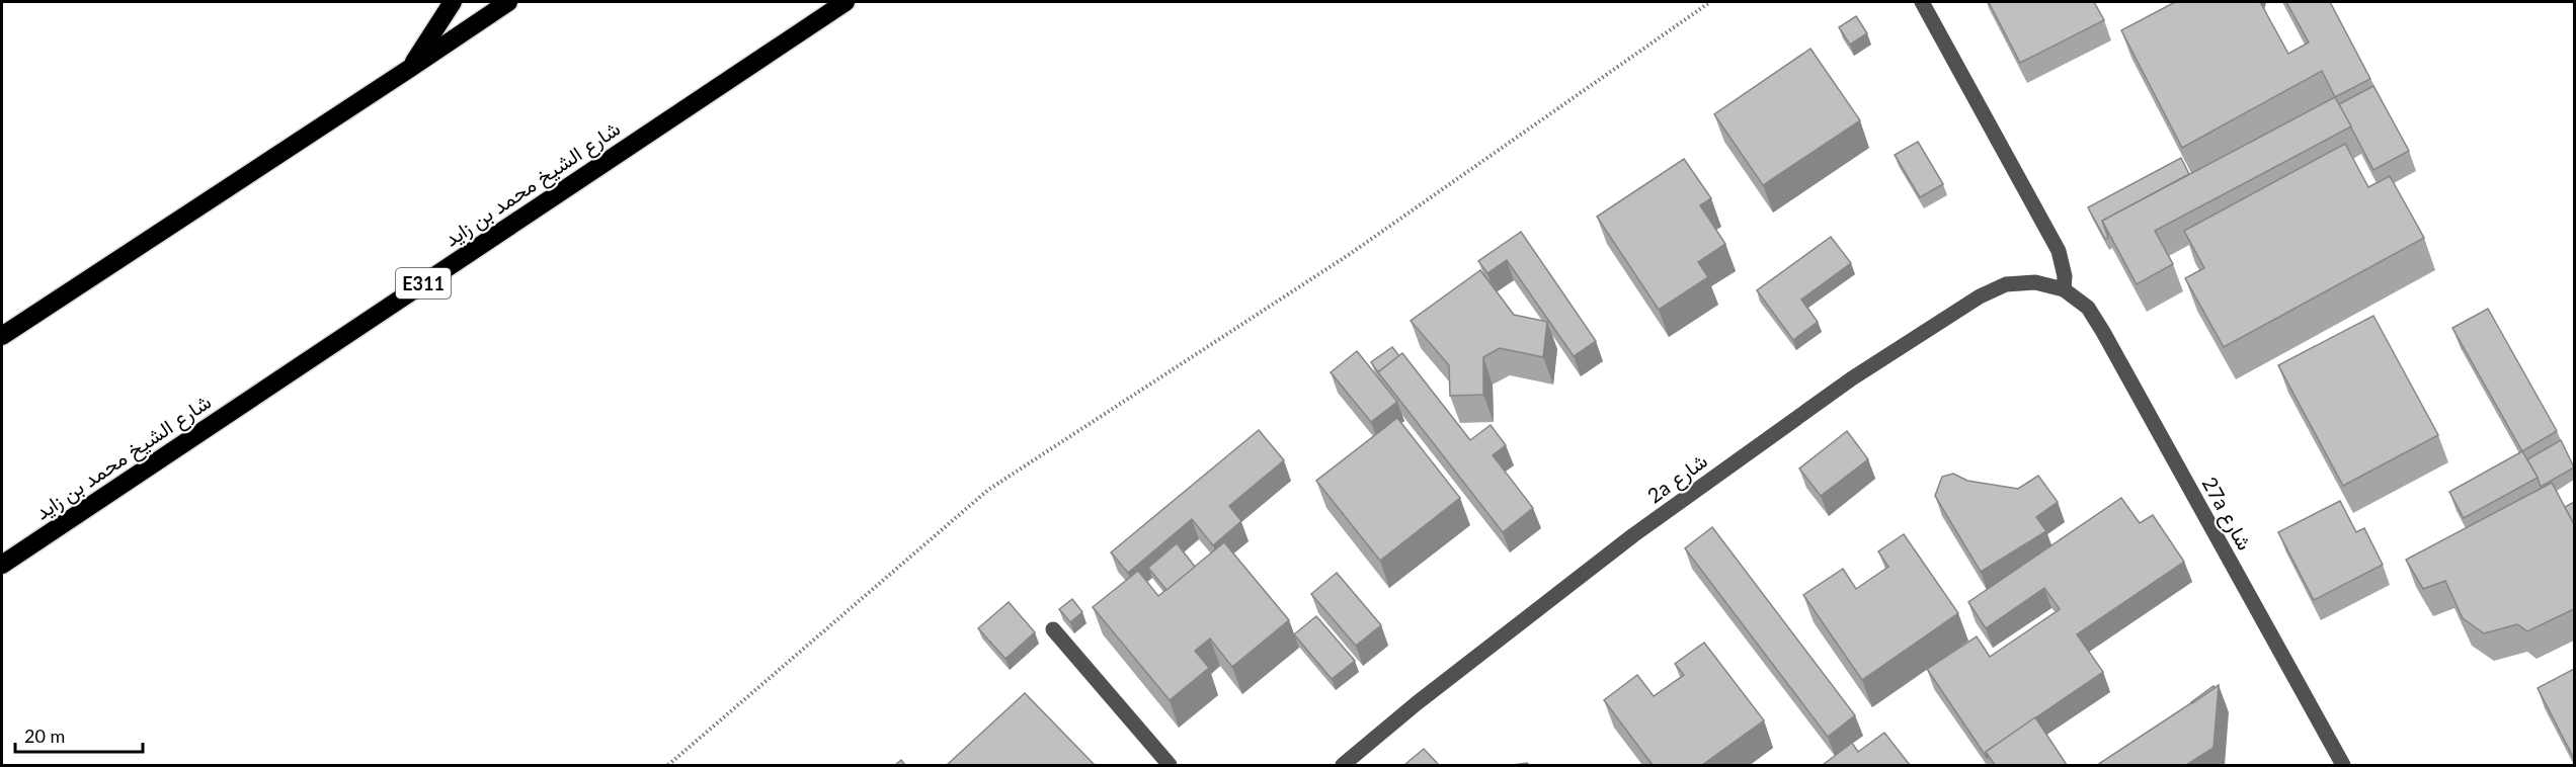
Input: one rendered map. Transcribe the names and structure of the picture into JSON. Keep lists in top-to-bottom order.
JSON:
{
  "streets": {
    "highway": ["شارع الشيخ محمد بن زايد", "E311"],
    "street": ["2a شارع", "27a شارع"]
  },
  "crossings": [
    ["2a شارع", "27a شارع"]
  ],
  "scale_bar": "20 m"
}
